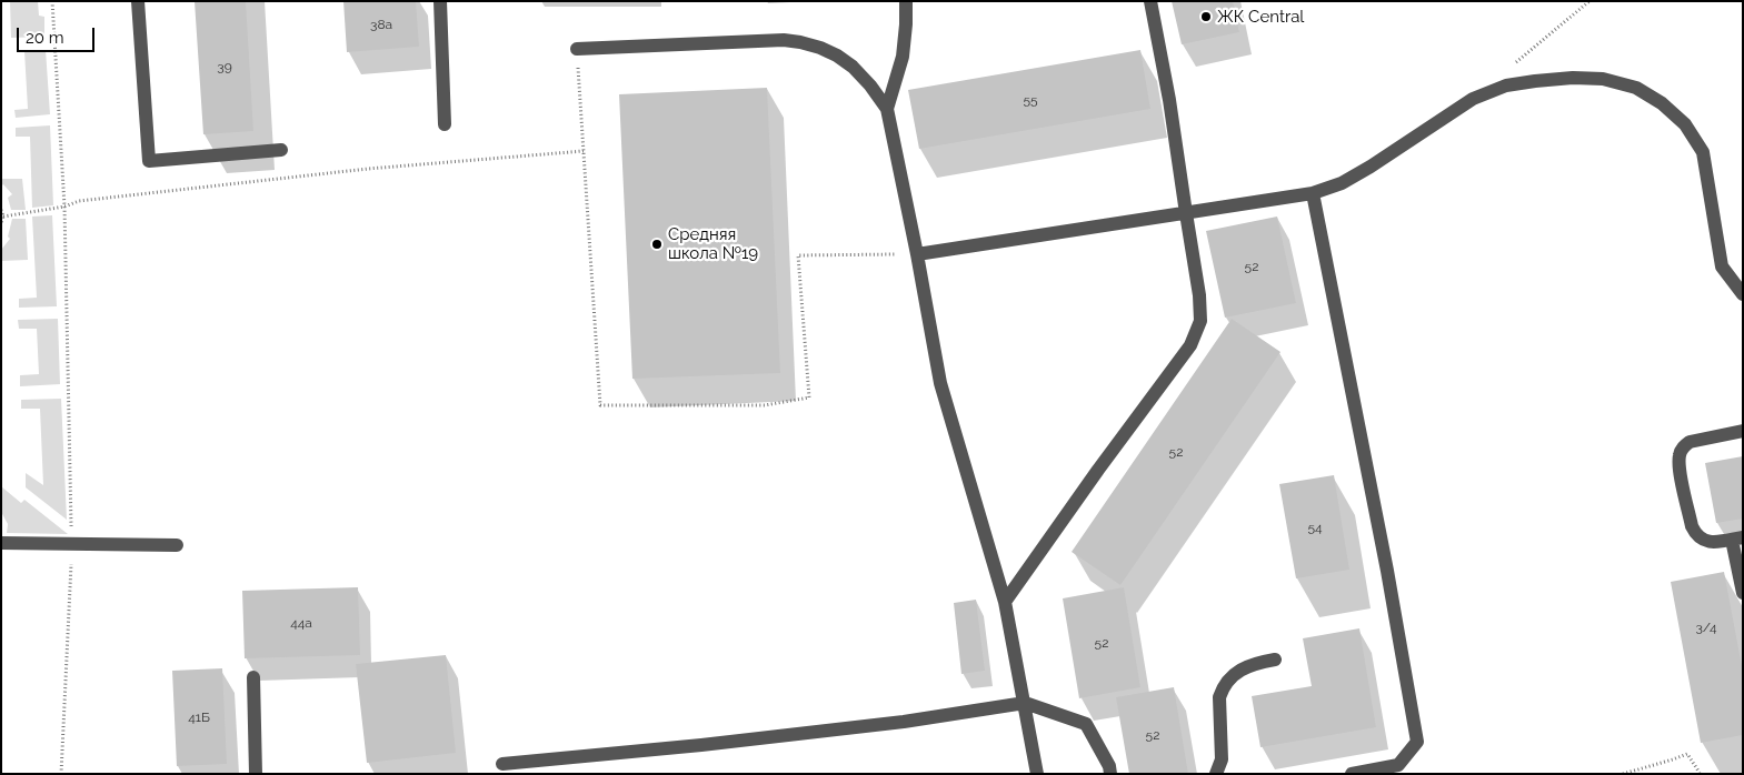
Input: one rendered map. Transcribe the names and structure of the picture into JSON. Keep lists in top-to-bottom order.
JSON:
{
  "places": ["ЖК Central", "Средняя школа №19"],
  "house_numbers": [
    "38а",
    "39",
    "55",
    "52",
    "52",
    "54",
    "44а",
    "3/4",
    "52",
    "41Б",
    "52"
  ],
  "scale_bar": "20 m"
}
